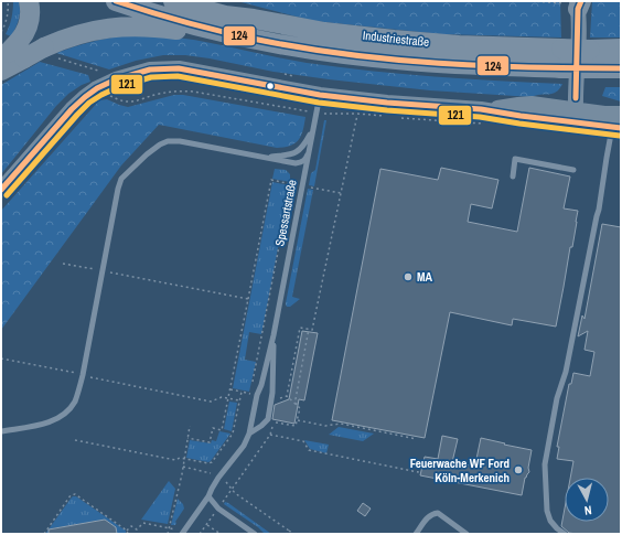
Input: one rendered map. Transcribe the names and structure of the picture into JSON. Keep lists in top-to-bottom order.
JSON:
{
  "streets": {
    "highway": ["Industriestraße"],
    "lane": ["Spessartstraße"]
  },
  "places": ["MA", "Feuerwache WF Ford Köln-Merkenich"],
  "lines": ["transit line 124", "transit line 121"],
  "north": "bottom"
}
